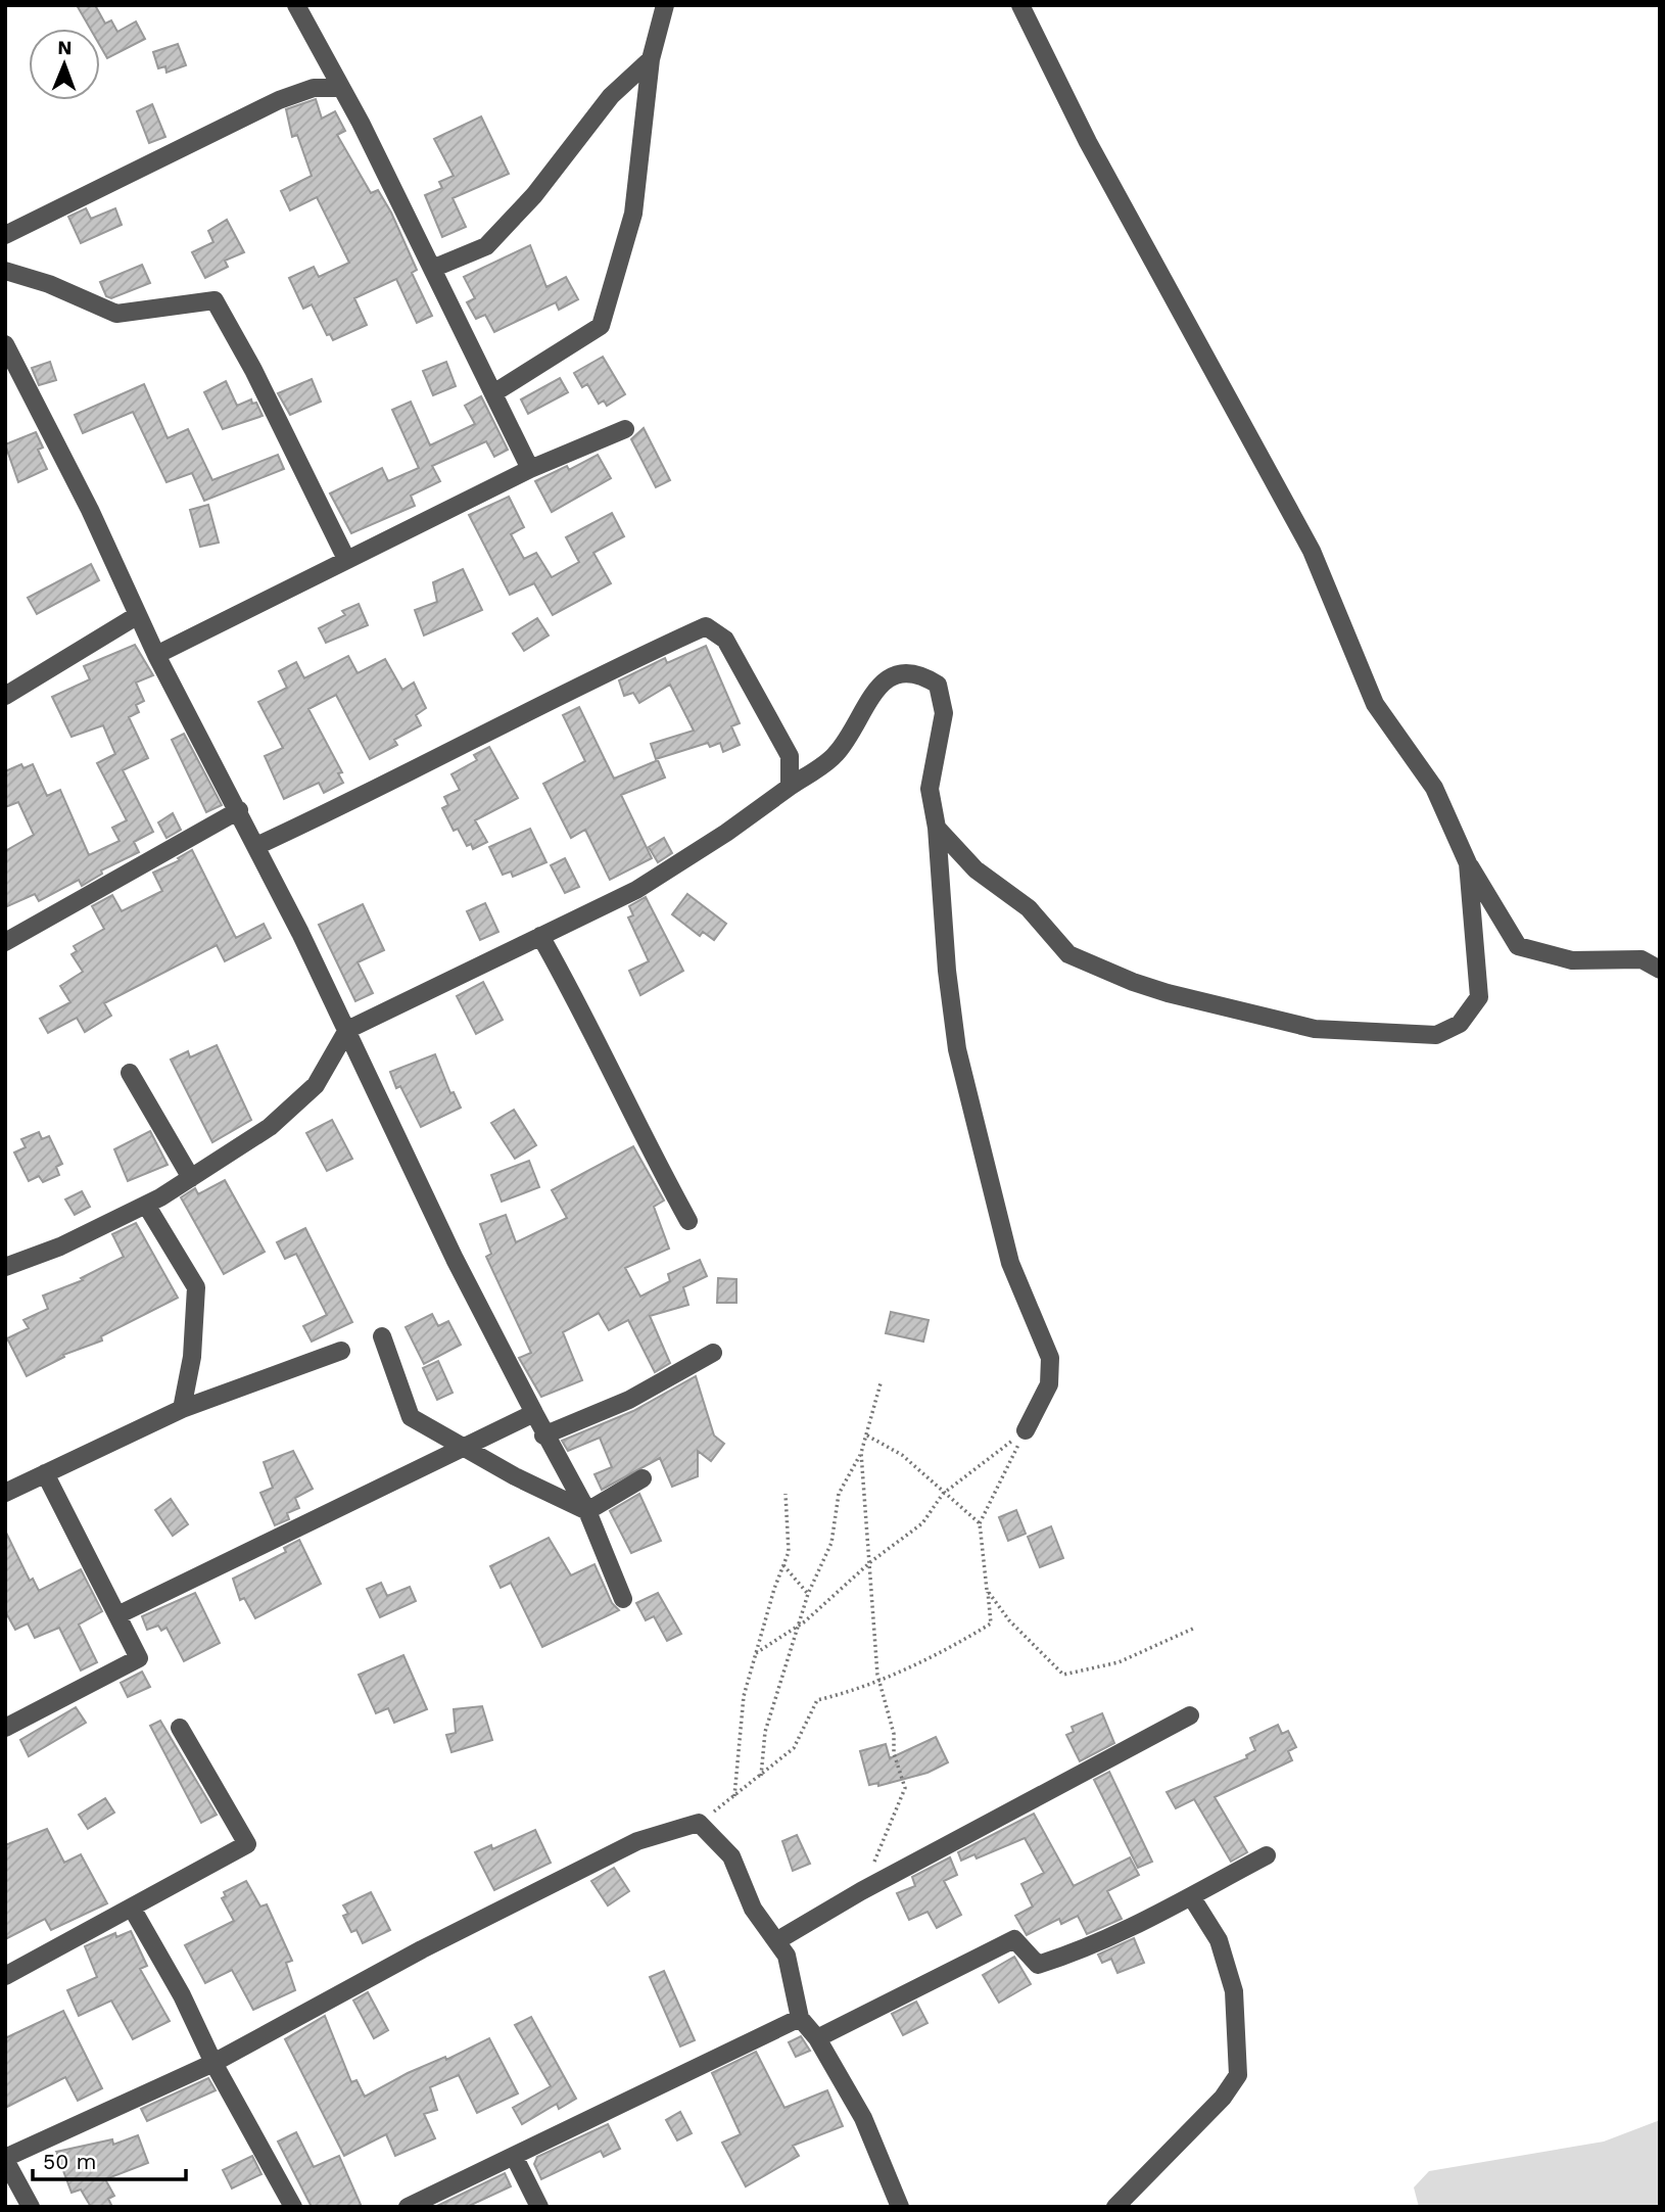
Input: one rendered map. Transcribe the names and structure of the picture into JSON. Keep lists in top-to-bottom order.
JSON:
{
  "scale_bar": "50 m",
  "north": "top"
}
